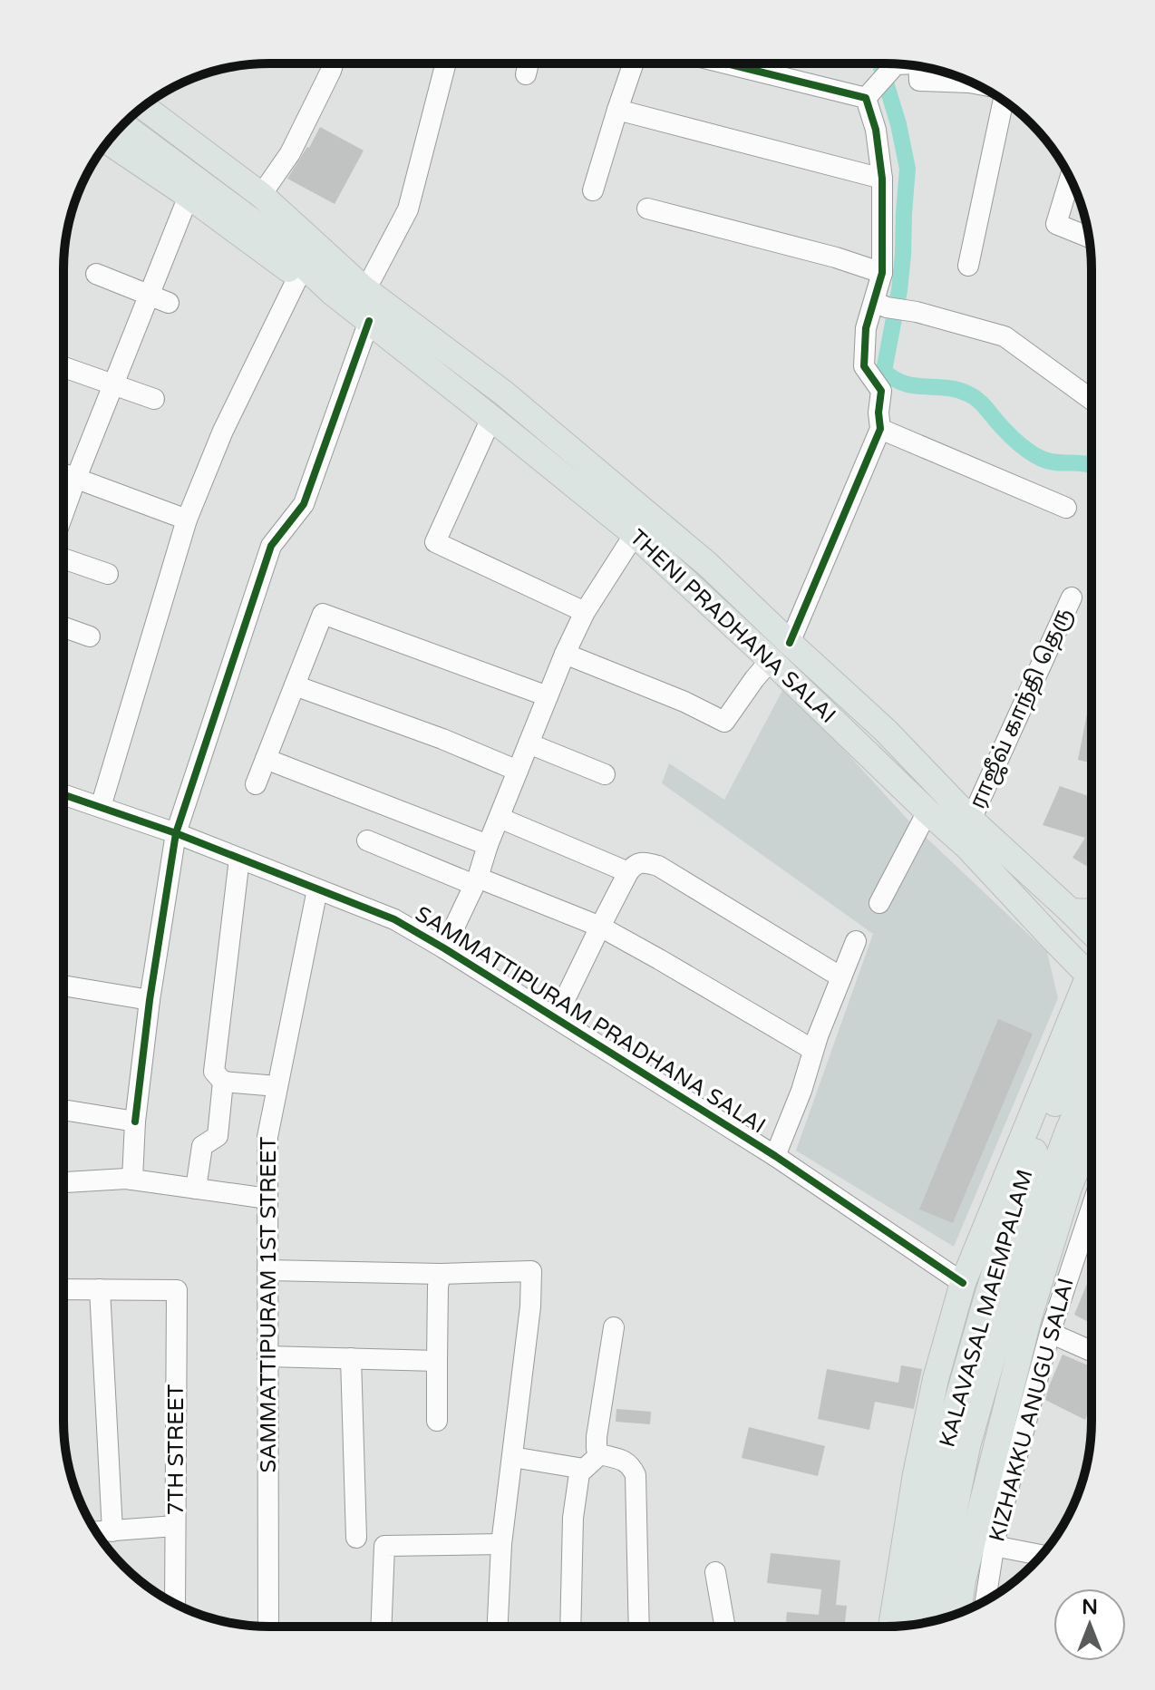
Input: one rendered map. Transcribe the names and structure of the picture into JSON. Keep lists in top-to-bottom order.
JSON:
{
  "streets": {
    "main road": ["THENI PRADHANA SALAI", "KALAVASAL MAEMPALAM"],
    "street": [
      "ராஜீவ் காந்தி தெரு",
      "SAMMATTIPURAM PRADHANA SALAI",
      "SAMMATTIPURAM 1ST STREET",
      "KIZHAKKU ANUGU SALAI",
      "7TH STREET"
    ]
  },
  "crossings": [
    ["THENI PRADHANA SALAI", "ராஜீவ் காந்தி தெரு"],
    ["SAMMATTIPURAM PRADHANA SALAI", "SAMMATTIPURAM 1ST STREET"]
  ],
  "north": "top"
}
